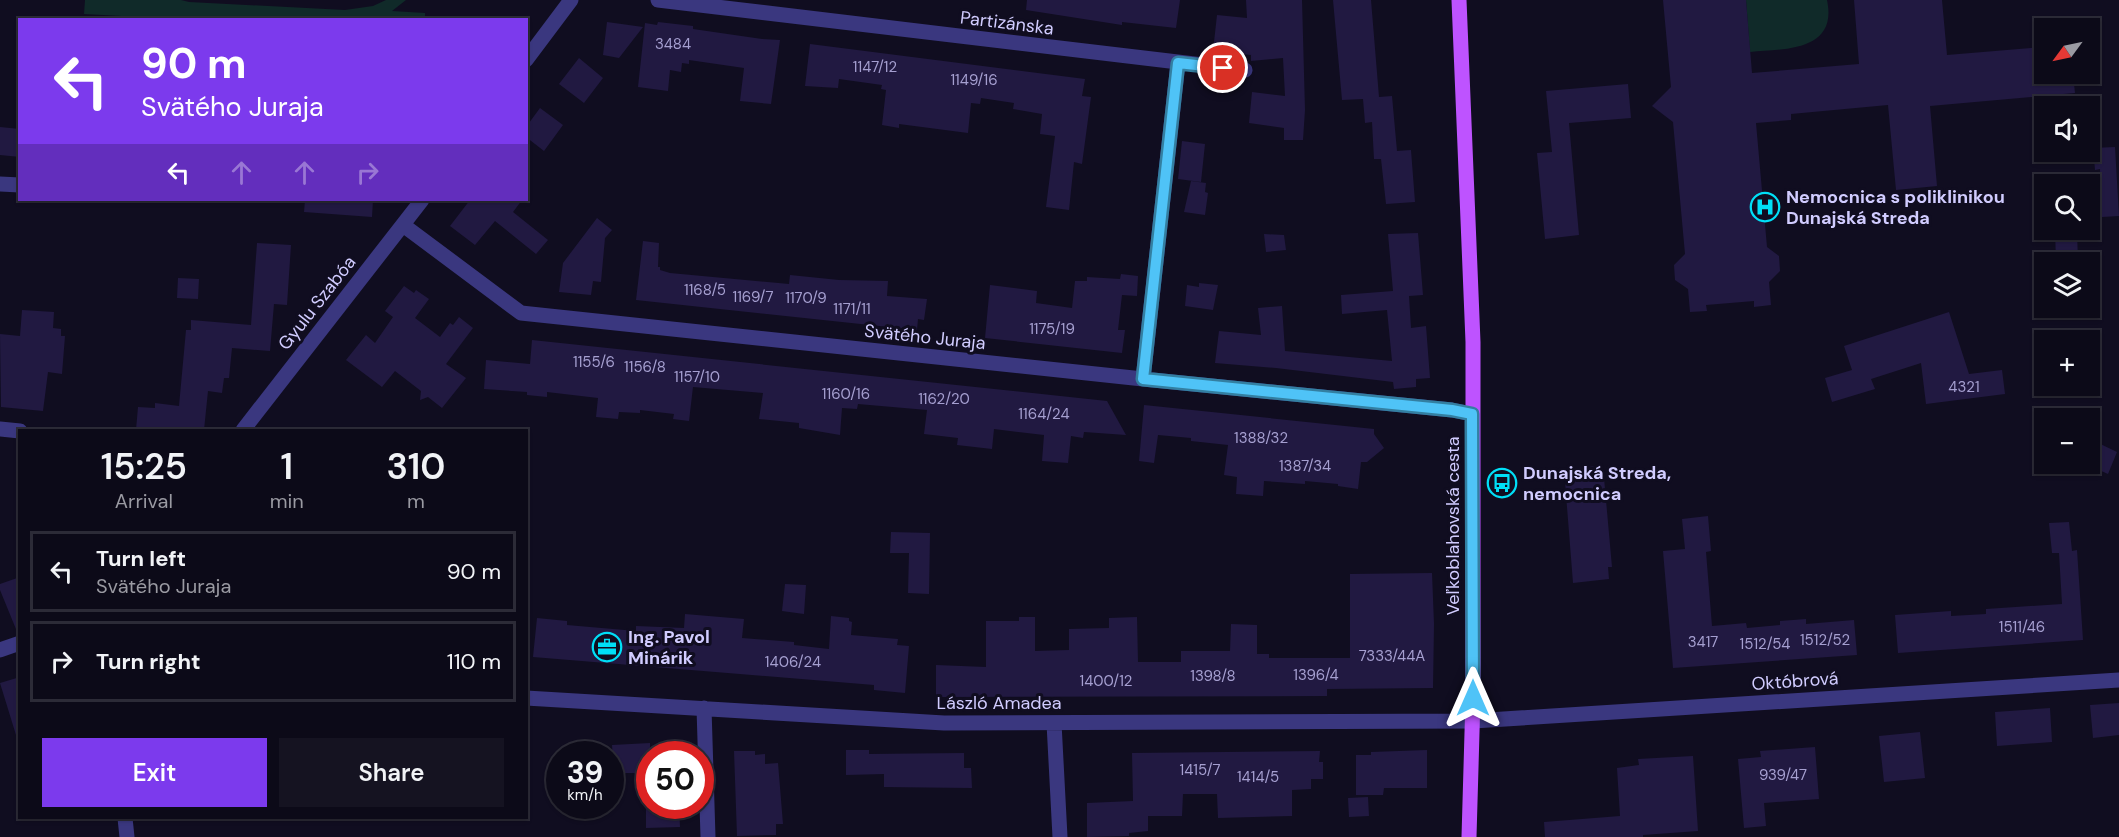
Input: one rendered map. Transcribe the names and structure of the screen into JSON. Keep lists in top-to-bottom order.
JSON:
{
  "streets": {
    "main road": ["Veľkoblahovská cesta"],
    "street": [
      "Partizánska",
      "Gyulu Szabóa",
      "Svätého Juraja",
      "Októbrová",
      "László Amadea"
    ]
  },
  "crossings": [
    ["Gyulu Szabóa", "Svätého Juraja"],
    ["Svätého Juraja", "Veľkoblahovská cesta"],
    ["Veľkoblahovská cesta", "Októbrová"],
    ["Veľkoblahovská cesta", "László Amadea"],
    ["Októbrová", "László Amadea"]
  ],
  "places": {
    "hospital": ["Nemocnica s poliklinikou Dunajská Streda"],
    "bus stop": ["Dunajská Streda, nemocnica"],
    "office": ["Ing. Pavol Minárik"]
  },
  "house_numbers": [
    "3484",
    "1147/12",
    "1149/16",
    "1168/5",
    "1169/7",
    "1170/9",
    "1171/11",
    "1175/19",
    "1155/6",
    "1156/8",
    "1157/10",
    "4321",
    "1160/16",
    "1162/20",
    "1164/24",
    "1388/32",
    "1387/34",
    "1511/46",
    "1512/52",
    "3417",
    "1512/54",
    "7333/44A",
    "1406/24",
    "1396/4",
    "1398/8",
    "1400/12",
    "1415/7",
    "939/47",
    "1414/5"
  ],
  "north": "bottom left",
  "page": {
    "map_buttons": ["+", "−"],
    "turn": ["90 m", "Svätého Juraja"],
    "eta": [
      "15:25",
      "Arrival",
      "1",
      "min",
      "310",
      "m"
    ],
    "list": [
      {
        "name": "Turn left",
        "note": "Svätého Juraja",
        "value": "90 m"
      },
      {
        "name": "Turn right",
        "value": "110 m"
      }
    ],
    "buttons": ["Exit", "Share"],
    "speed": "39 km/h",
    "limit": "50"
  }
}
